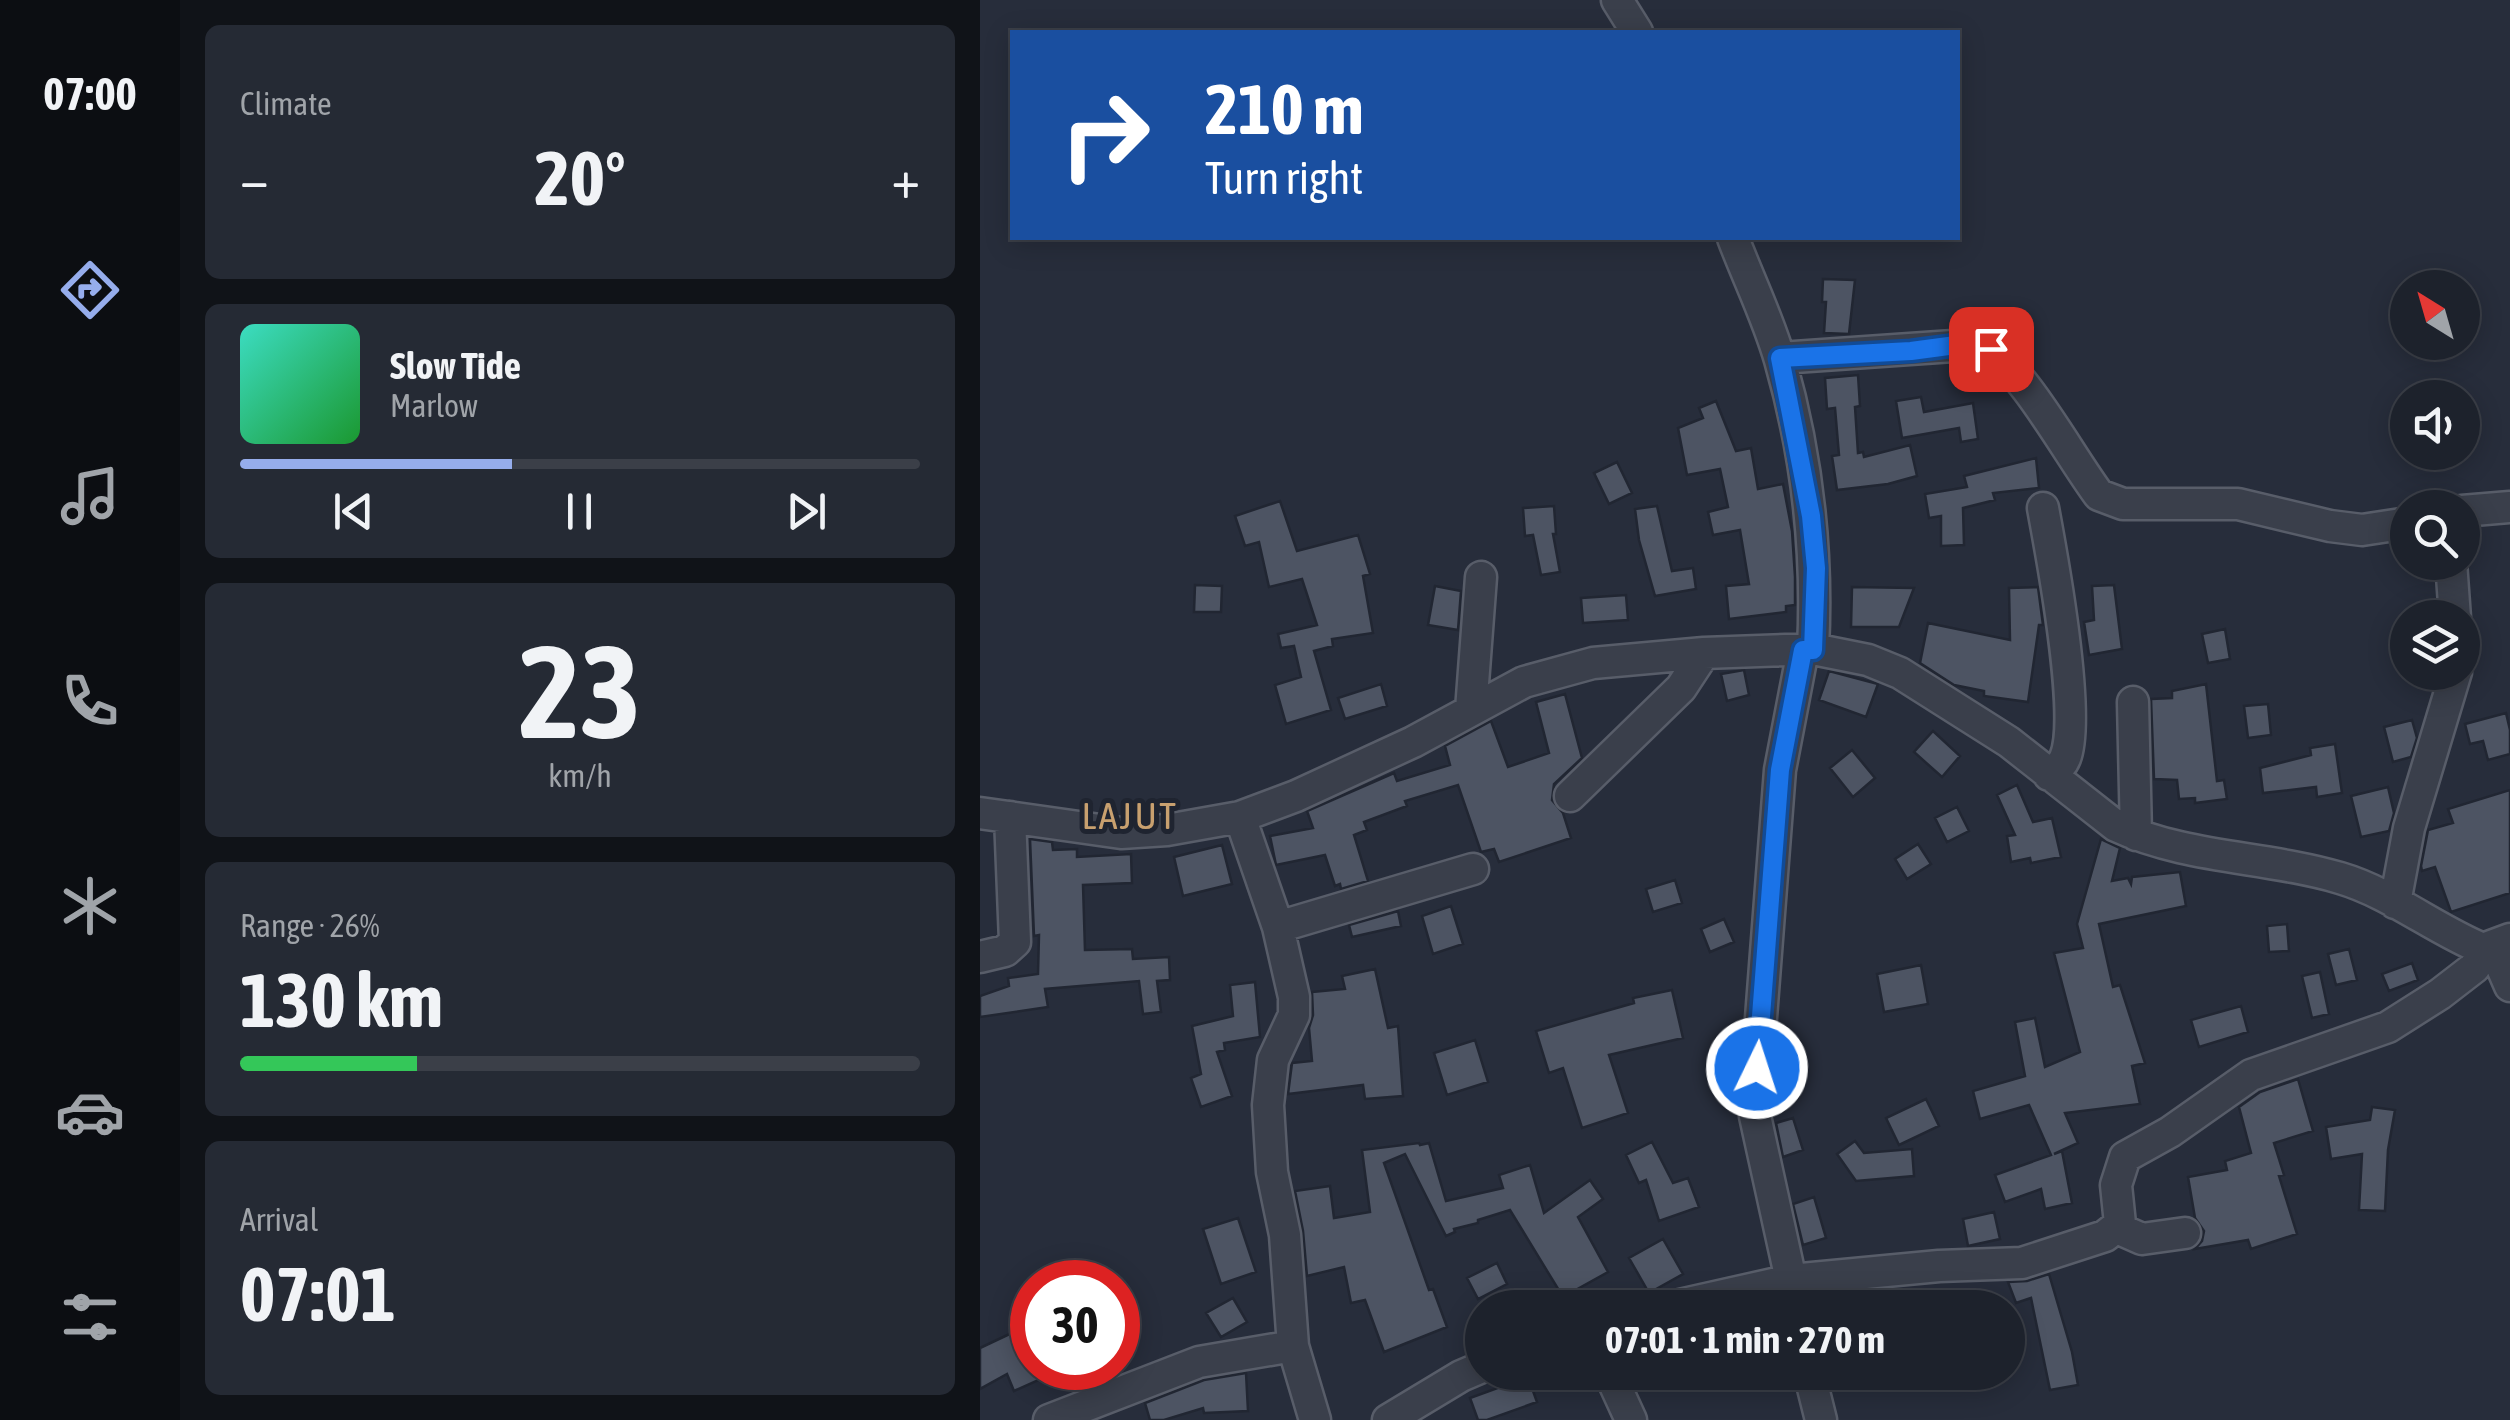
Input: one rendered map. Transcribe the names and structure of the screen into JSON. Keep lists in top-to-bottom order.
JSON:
{
  "districts": ["LAJUT"],
  "north": "top left",
  "page": {
    "tabs": "07:00",
    "tile": [
      "Climate",
      ["23", "km/h"],
      ["Range · 26%", "130 km"],
      ["Arrival", "07:01"]
    ],
    "turn": ["210 m", "Turn right"],
    "heat": ["−", "20°", "+"],
    "song": ["Slow Tide", "Marlow"],
    "limit": "30",
    "trip": "07:01 · 1 min · 270 m"
  }
}
